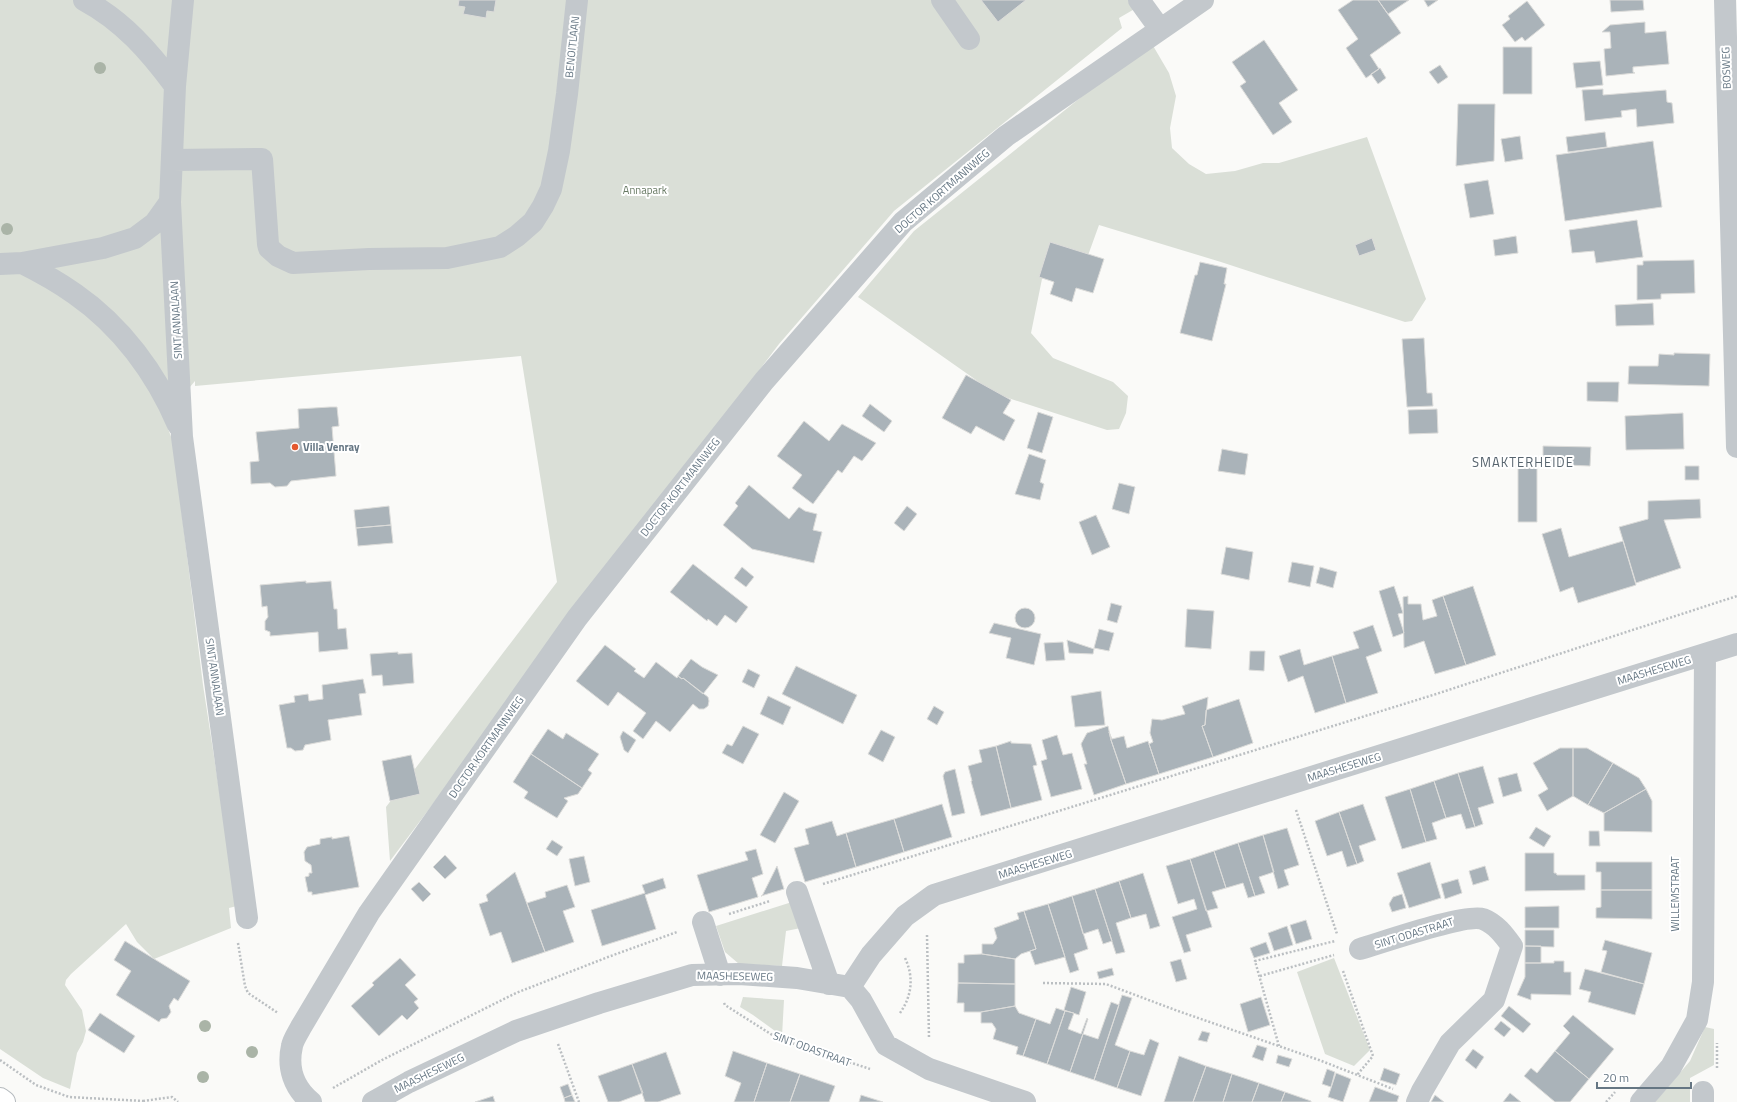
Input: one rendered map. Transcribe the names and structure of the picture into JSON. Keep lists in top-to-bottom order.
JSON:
{
  "streets": {
    "street": [
      "BENOITLAAN",
      "BOSWEG",
      "DOCTOR KORTMANNWEG",
      "SINT ANNALAAN",
      "MAASHESEWEG",
      "SINT ODASTRAAT"
    ]
  },
  "crossings": [
    ["BENOITLAAN", "SINT ANNALAAN"],
    ["MAASHESEWEG", "SINT ODASTRAAT"]
  ],
  "districts": ["SMAKTERHEIDE"],
  "parks": ["Annapark"],
  "places": ["Villa Venray"],
  "scale_bar": "20 m"
}
